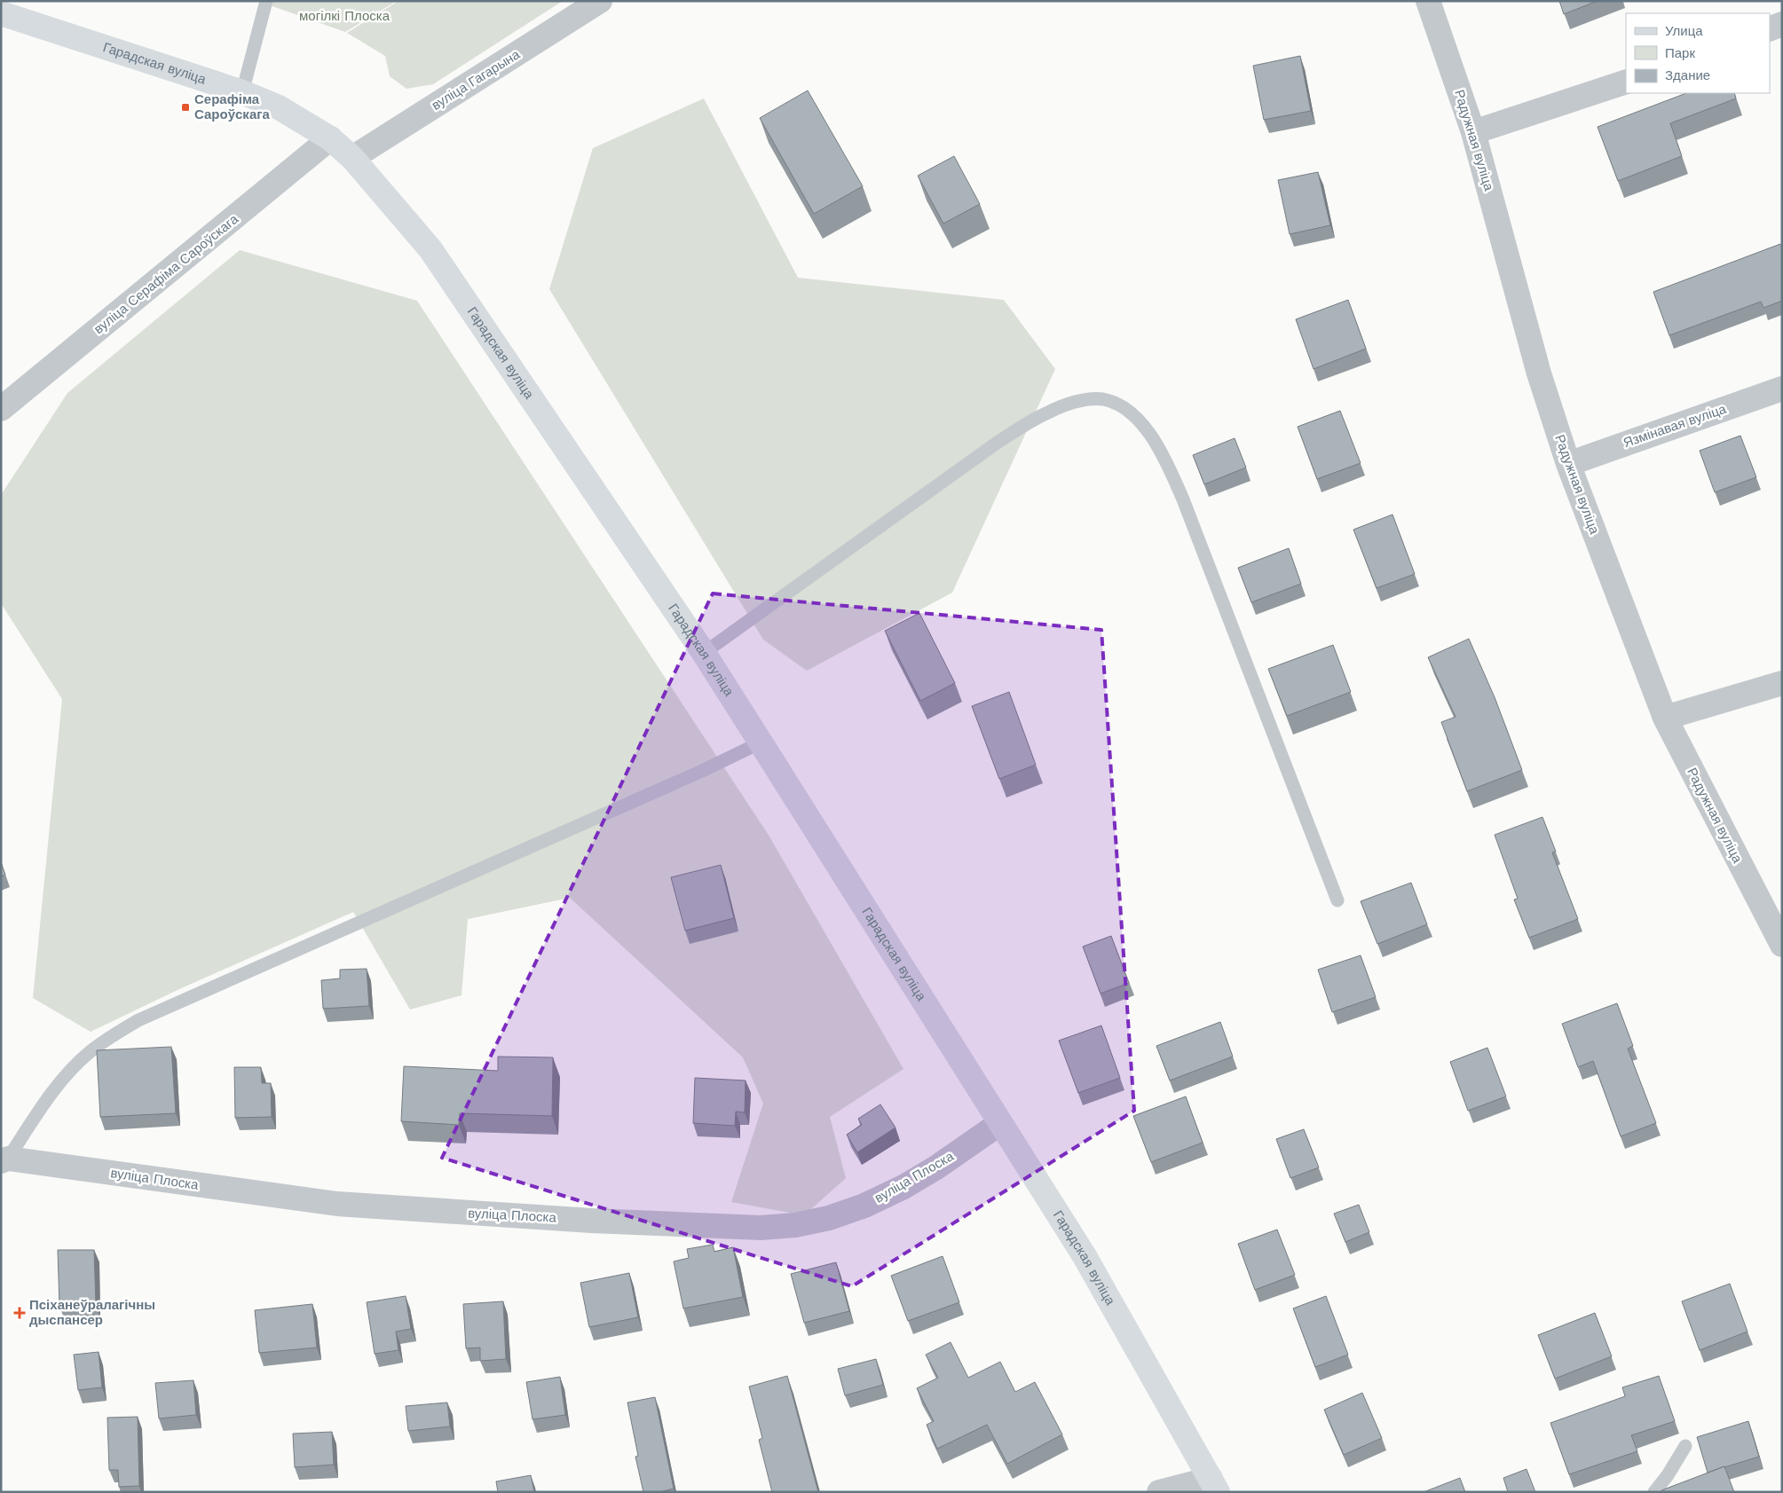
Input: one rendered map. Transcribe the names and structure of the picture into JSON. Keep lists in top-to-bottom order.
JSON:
{
  "streets": {
    "main road": ["Гарадская вуліца"],
    "street": [
      "вуліца Гагарына",
      "Радужная вуліца",
      "вуліца Серафіма Сароўскага",
      "Язмінавая вуліца",
      "вуліца Плоска"
    ]
  },
  "crossings": [
    ["Гарадская вуліца", "вуліца Гагарына"],
    ["Гарадская вуліца", "вуліца Серафіма Сароўскага"],
    ["Гарадская вуліца", "вуліца Плоска"],
    ["Радужная вуліца", "Язмінавая вуліца"]
  ],
  "parks": ["могілкі Плоска"],
  "places": {
    "transit": ["Серафіма Сароўскага"],
    "health": ["Псіханеўралагічны дыспансер"]
  },
  "legend": ["Улица", "Парк", "Здание"]
}
